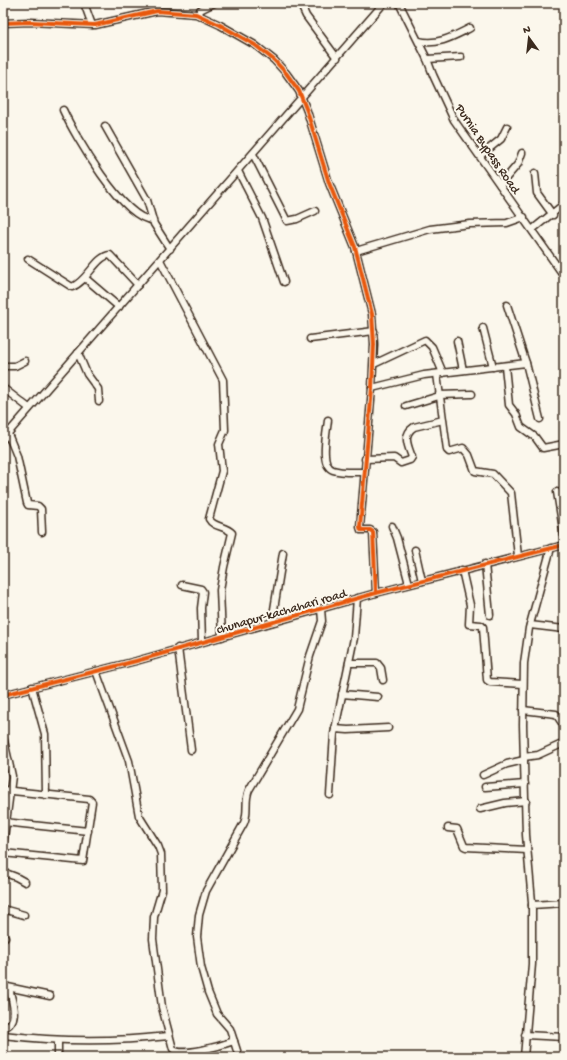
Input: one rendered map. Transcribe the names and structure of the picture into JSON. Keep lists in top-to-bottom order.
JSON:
{
  "streets": {
    "street": ["Purnia Bypass Road", "chunapur-kachahari road"]
  },
  "north": "top"
}
